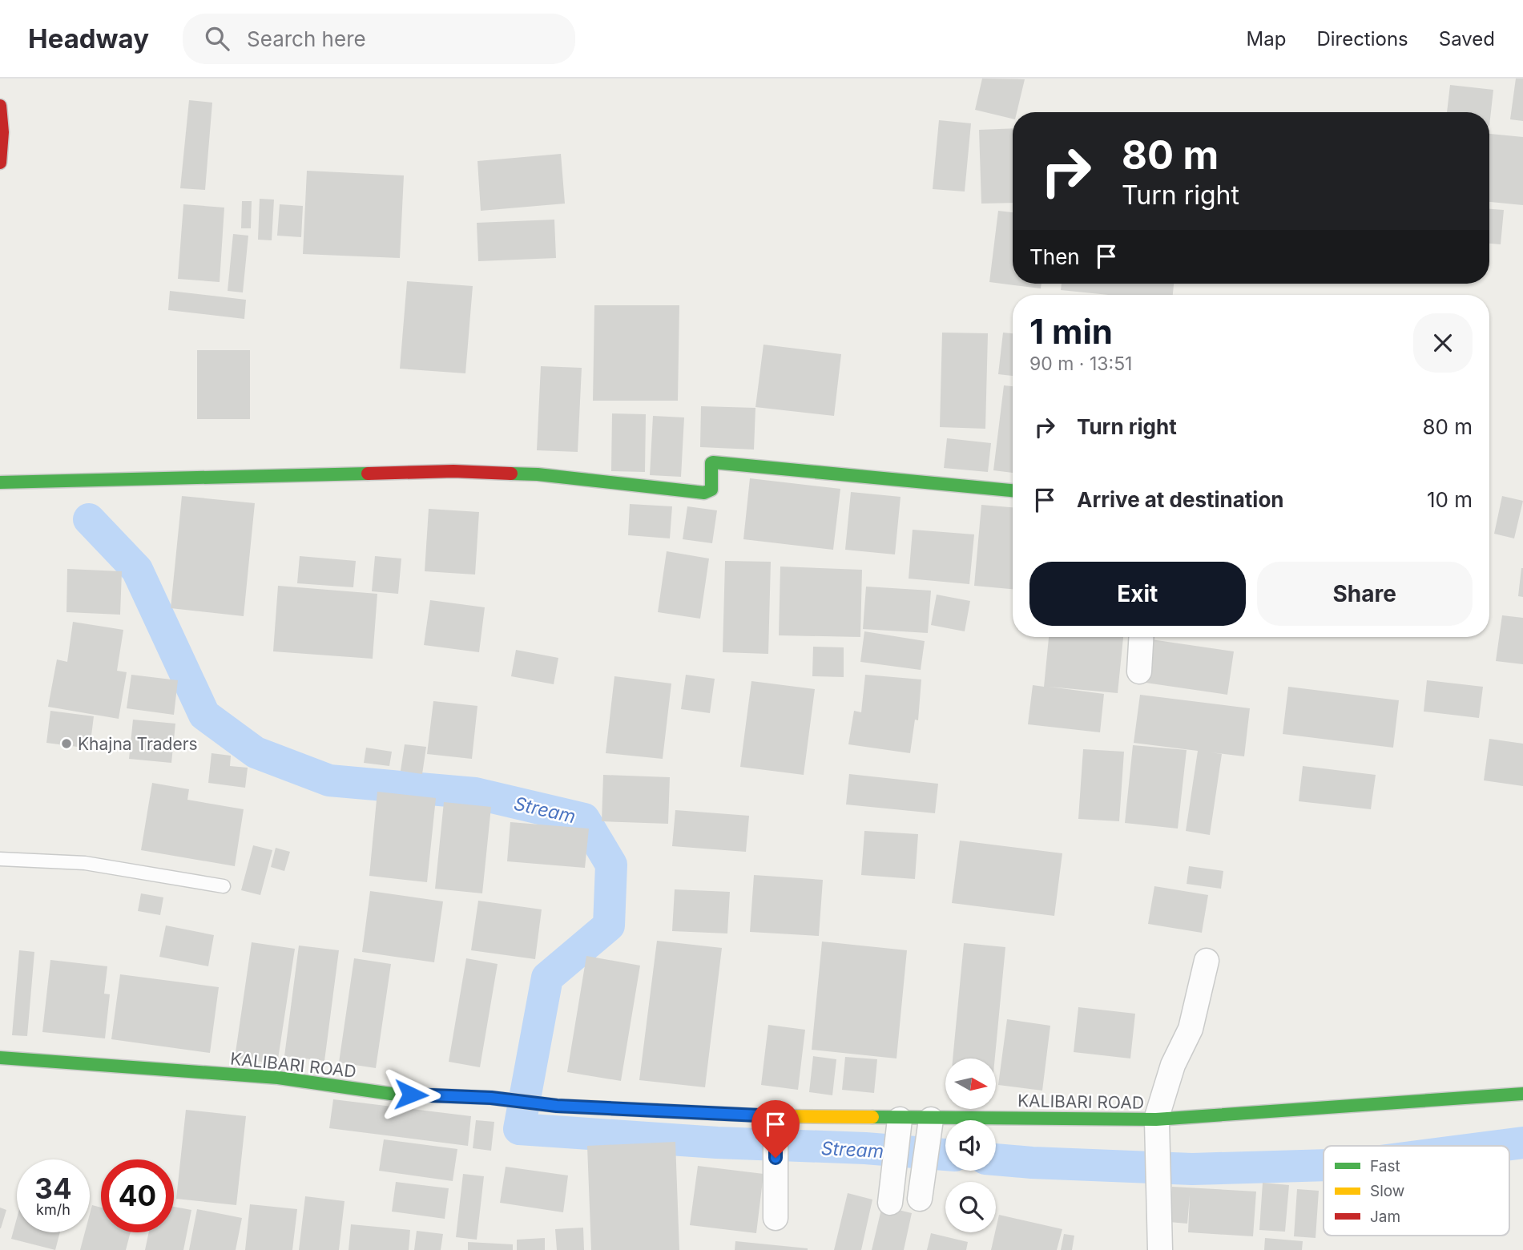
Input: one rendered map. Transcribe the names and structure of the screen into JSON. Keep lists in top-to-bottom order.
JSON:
{
  "streets": {
    "street": ["KALIBARI ROAD"]
  },
  "water": ["Stream"],
  "places": ["Khajna Traders"],
  "legend": ["Fast", "Slow", "Jam"],
  "north": "right",
  "page": {
    "header": "Headway",
    "search": "Search here",
    "nav": ["Map", "Directions", "Saved"],
    "turn": ["80 m", "Turn right"],
    "then": "Then",
    "heading": ["1 min", "90 m · 13:51"],
    "list": [
      {
        "name": "Turn right",
        "value": "80 m"
      },
      {
        "name": "Arrive at destination",
        "value": "10 m"
      }
    ],
    "buttons": ["Exit", "Share"],
    "speed": "34 km/h",
    "limit": "40"
  }
}
